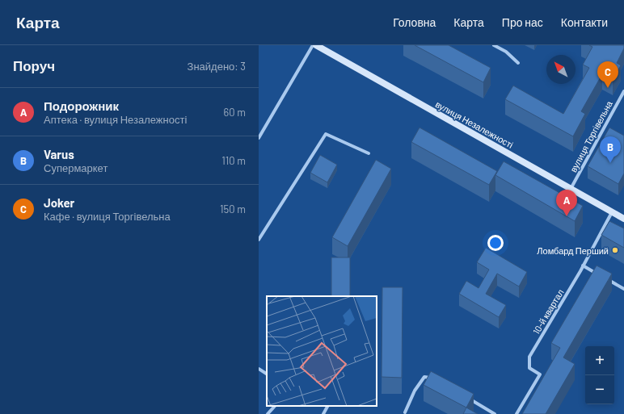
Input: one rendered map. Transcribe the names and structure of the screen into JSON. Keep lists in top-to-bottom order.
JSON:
{
  "streets": {
    "main road": ["вулиця Незалежності"],
    "street": ["вулиця Торгівельна", "10-й квартал"]
  },
  "crossings": [
    ["вулиця Незалежності", "вулиця Торгівельна"],
    ["вулиця Незалежності", "10-й квартал"]
  ],
  "places": ["Ломбард Перший"],
  "north": "top left",
  "page": {
    "header": "Карта",
    "nav": [
      "Головна",
      "Карта",
      "Про нас",
      "Контакти"
    ],
    "heading": ["Поруч", "Знайдено: 3"],
    "pins": ["C", "B", "A"],
    "list": [
      {
        "mark": "A",
        "name": "Подорожник",
        "note": "Аптека · вулиця Незалежності",
        "value": "60 m"
      },
      {
        "mark": "B",
        "name": "Varus",
        "note": "Супермаркет",
        "value": "110 m"
      },
      {
        "mark": "C",
        "name": "Joker",
        "note": "Кафе · вулиця Торгівельна",
        "value": "150 m"
      }
    ],
    "map_buttons": ["+", "−"]
  }
}
